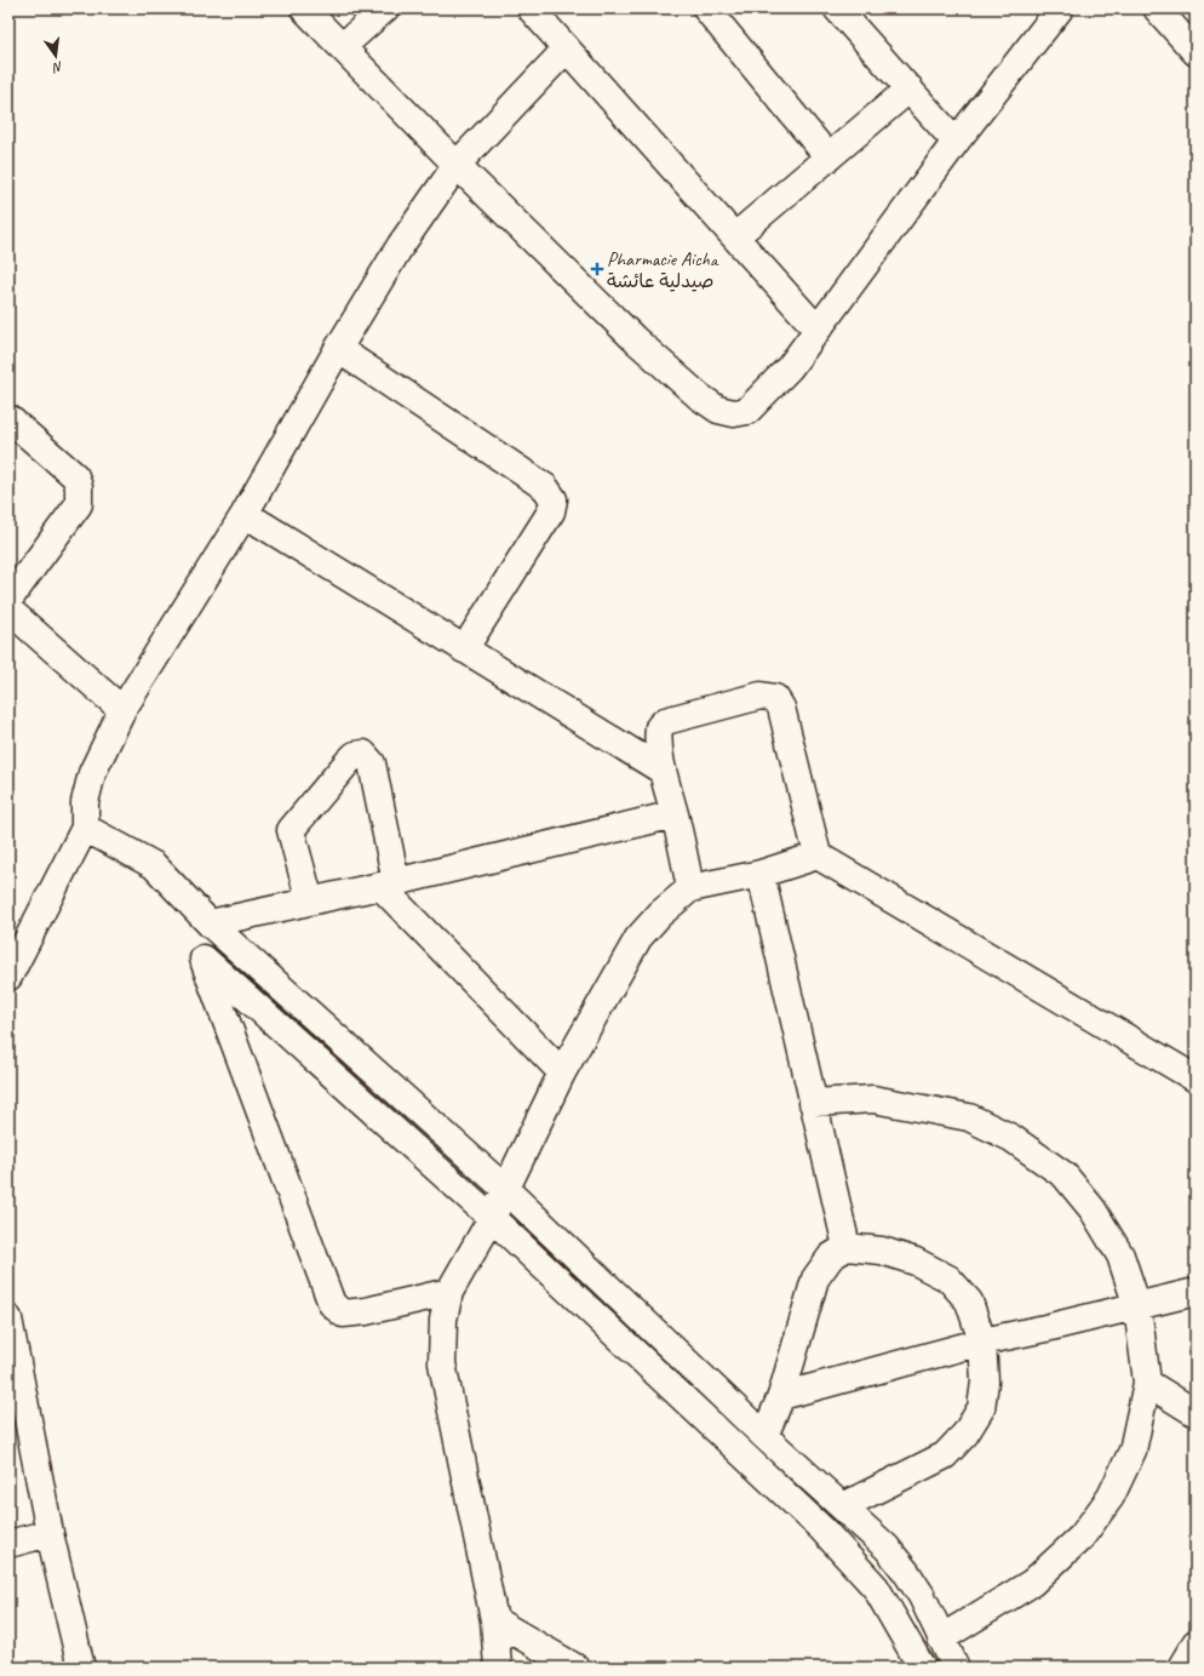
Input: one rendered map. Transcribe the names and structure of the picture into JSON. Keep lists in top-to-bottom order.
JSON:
{
  "places": {
    "health": ["Pharmacie Aicha صيدلية عائشة"]
  },
  "north": "bottom"
}
